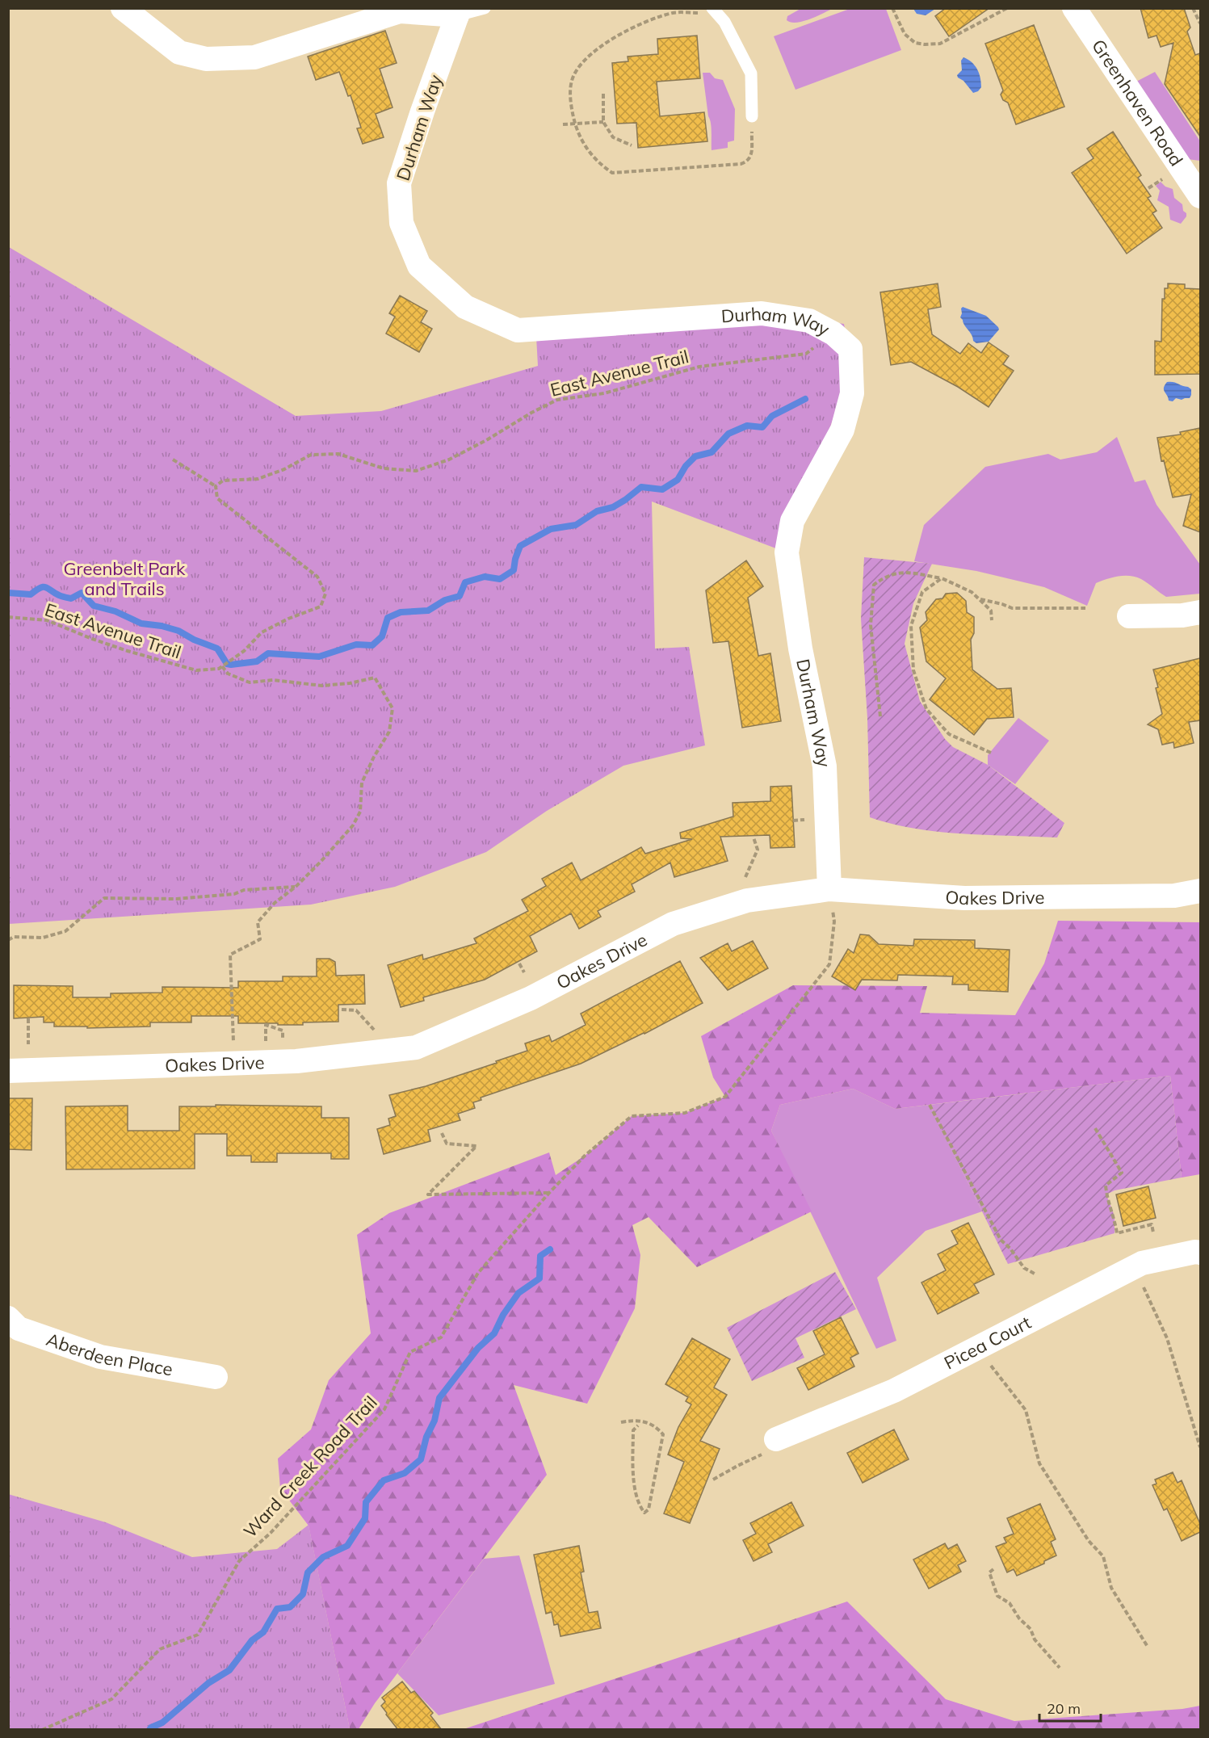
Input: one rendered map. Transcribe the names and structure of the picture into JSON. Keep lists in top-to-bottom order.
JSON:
{
  "streets": {
    "street": [
      "Greenhaven Road",
      "Durham Way",
      "Oakes Drive",
      "Picea Court",
      "Aberdeen Place"
    ],
    "path": ["East Avenue Trail", "Ward Creek Road Trail"]
  },
  "crossings": [
    ["Durham Way", "East Avenue Trail"],
    ["Durham Way", "Oakes Drive"],
    ["Durham Way", "Ward Creek Road Trail"],
    ["Oakes Drive", "Ward Creek Road Trail"]
  ],
  "parks": ["Greenbelt Park and Trails"],
  "scale_bar": "20 m"
}
